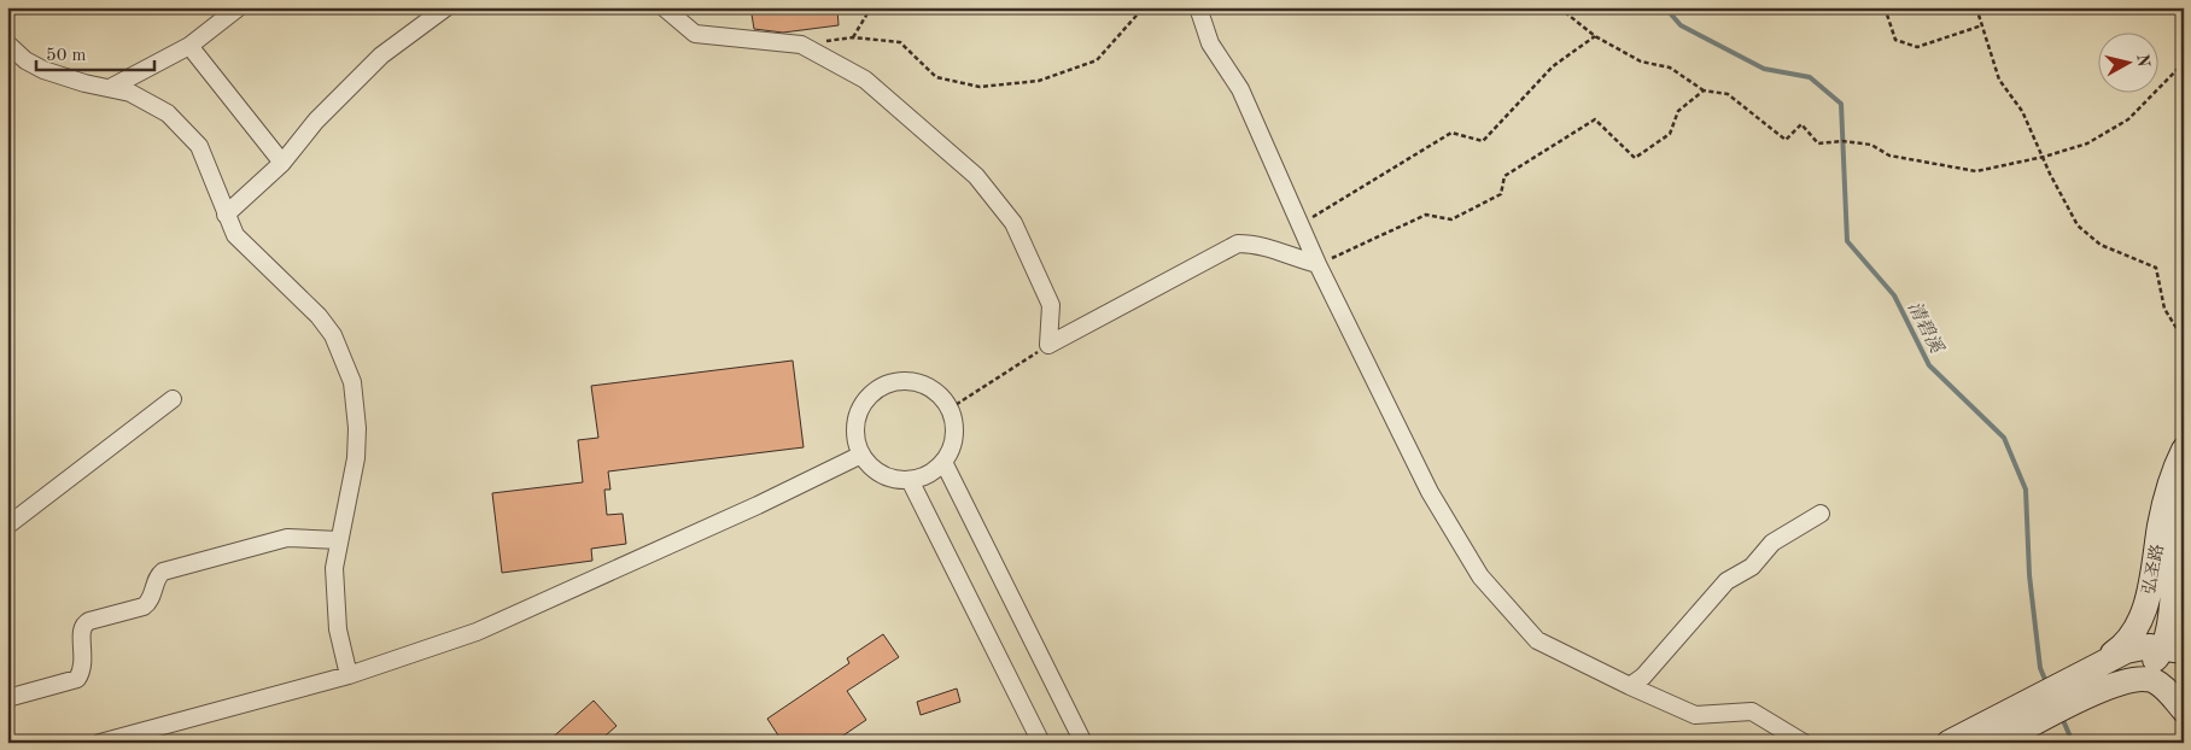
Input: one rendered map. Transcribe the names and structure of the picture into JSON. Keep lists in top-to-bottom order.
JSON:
{
  "streets": {
    "main road": ["弘圣路"]
  },
  "water": ["清碧溪"],
  "scale_bar": "50 m",
  "north": "right"
}
